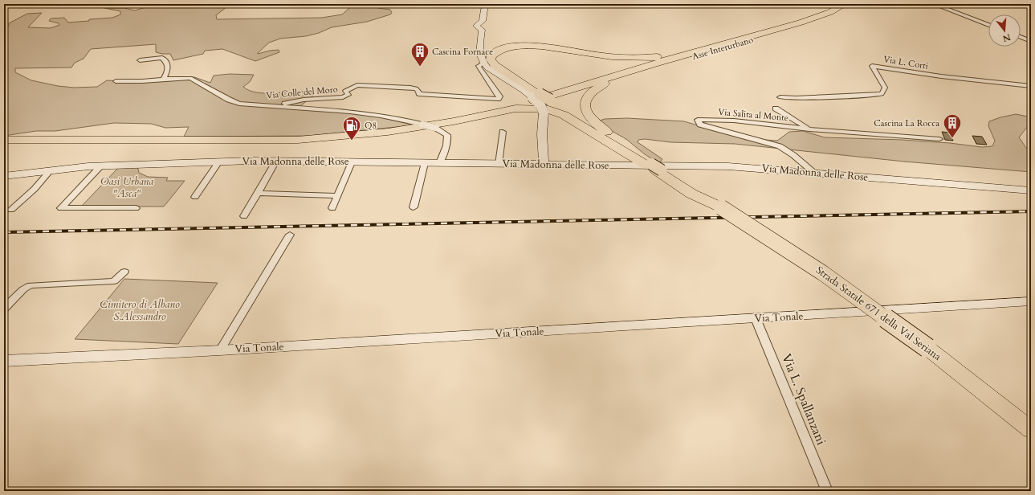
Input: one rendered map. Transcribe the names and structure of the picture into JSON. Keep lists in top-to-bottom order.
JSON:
{
  "streets": {
    "highway": ["Asse Interurbano", "Strada Statale 671 della Val Seriana"],
    "street": [
      "Via L. Corti",
      "Via Colle del Moro",
      "Via Salita al Monte",
      "Via Madonna delle Rose",
      "Via Tonale",
      "Via L. Spallanzani"
    ]
  },
  "crossings": [
    ["Via Colle del Moro", "Via Madonna delle Rose"],
    ["Via Salita al Monte", "Via Madonna delle Rose"],
    ["Via Tonale", "Via L. Spallanzani"]
  ],
  "parks": ["Oasi Urbana \"Asca\"", "Cimitero di Albano S.Alessandro"],
  "places": {
    "building": ["Cascina Fornace", "Cascina La Rocca"],
    "fuel station": ["Q8"]
  },
  "north": "bottom"
}
